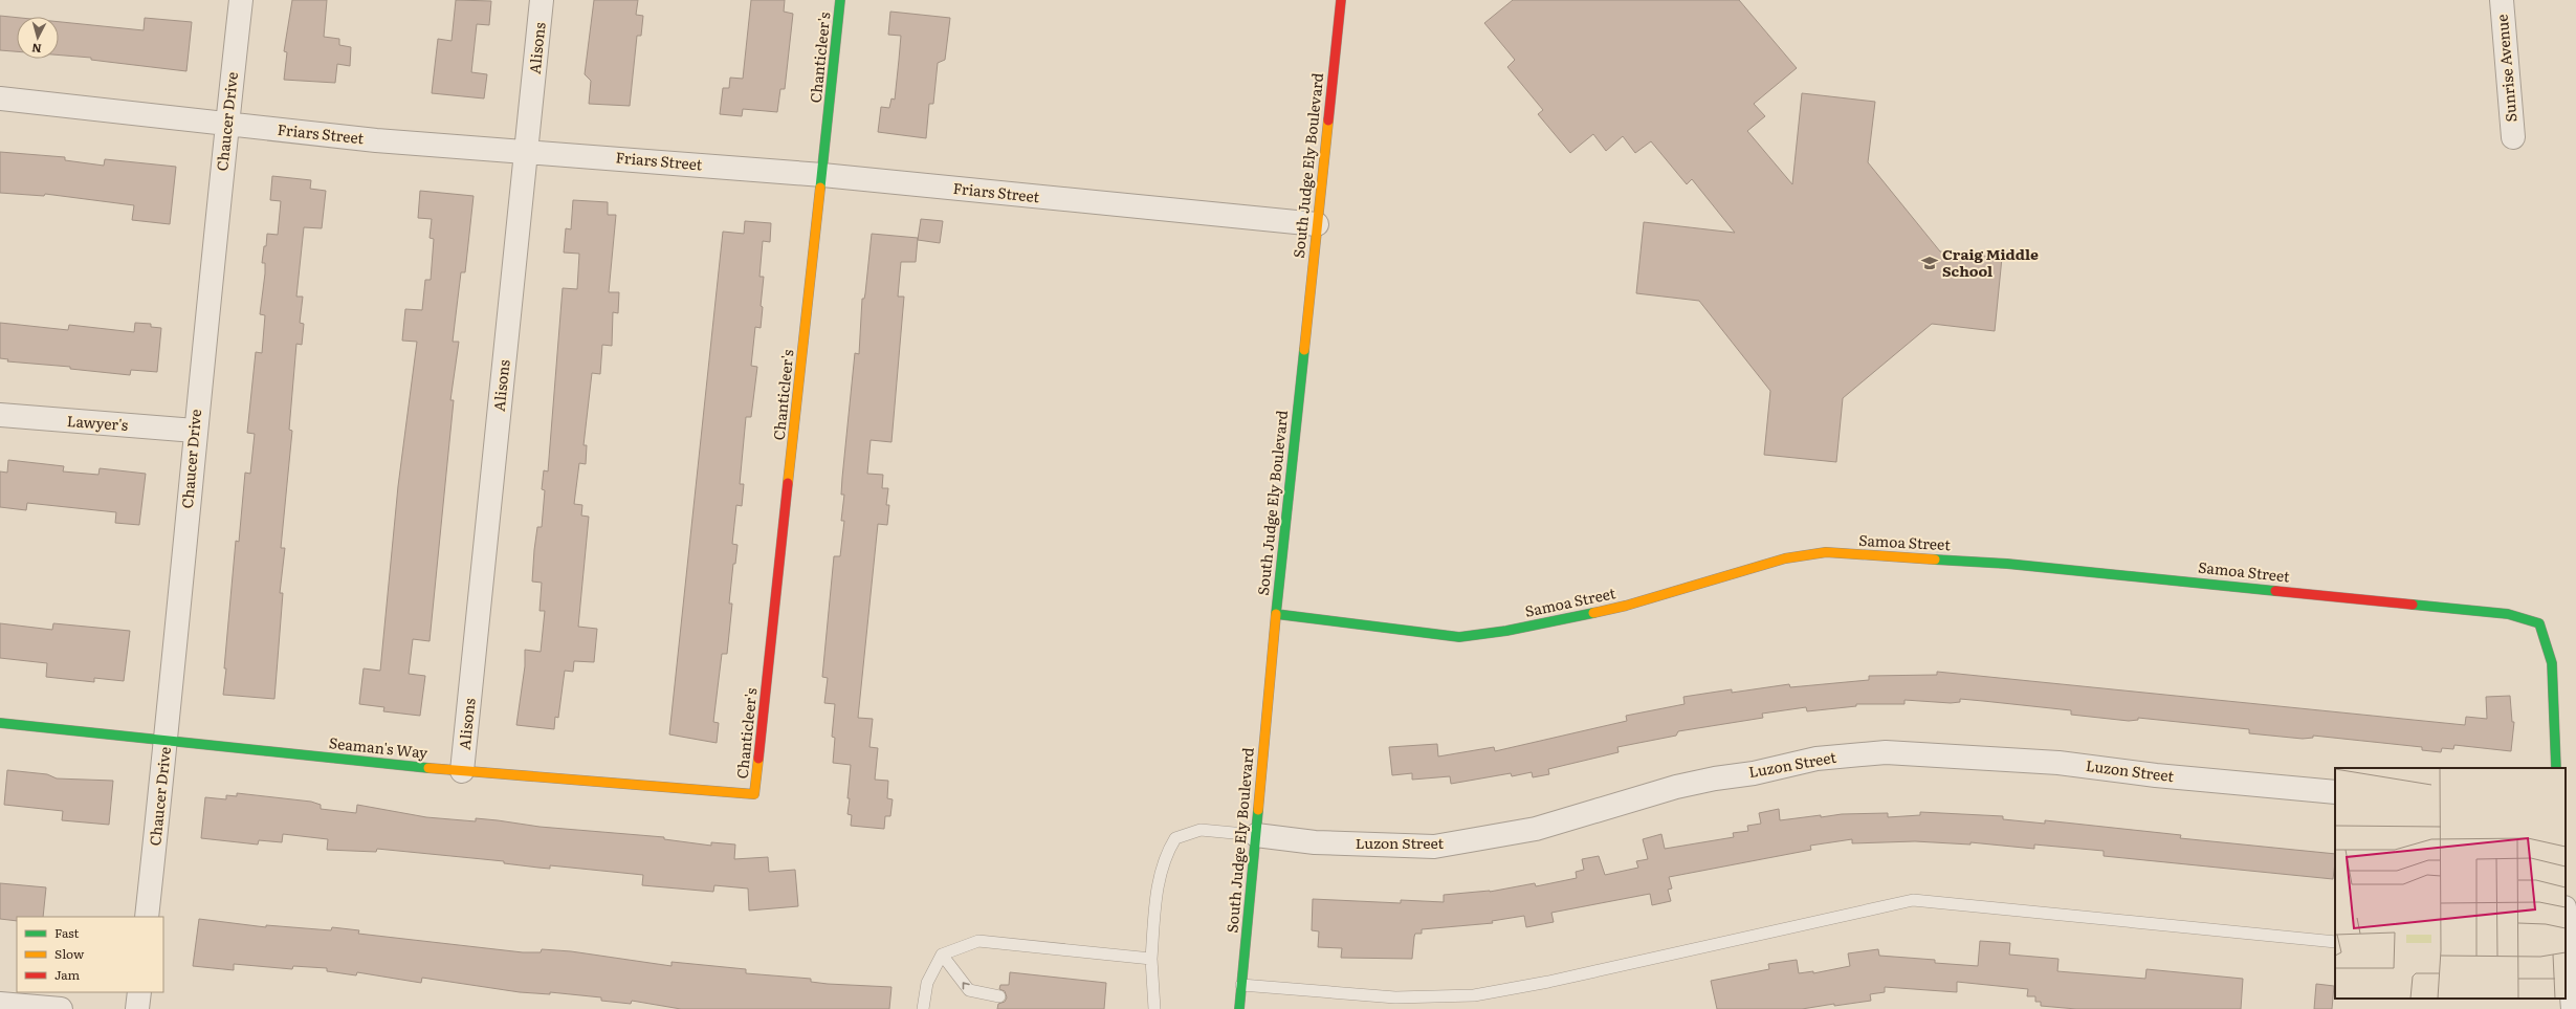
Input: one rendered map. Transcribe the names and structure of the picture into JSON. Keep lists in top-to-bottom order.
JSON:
{
  "streets": {
    "street": [
      "Alisons",
      "Chanticleer's",
      "Sunrise Avenue",
      "Chaucer Drive",
      "Friars Street",
      "South Judge Ely Boulevard",
      "Lawyer's",
      "Samoa Street",
      "Seaman's Way",
      "Luzon Street"
    ]
  },
  "crossings": [
    ["Alisons", "Friars Street"],
    ["Alisons", "Seaman's Way"],
    ["Chanticleer's", "Friars Street"],
    ["Chanticleer's", "Seaman's Way"],
    ["Chaucer Drive", "Friars Street"],
    ["Chaucer Drive", "Lawyer's"],
    ["Chaucer Drive", "Seaman's Way"],
    ["Friars Street", "South Judge Ely Boulevard"],
    ["South Judge Ely Boulevard", "Samoa Street"],
    ["South Judge Ely Boulevard", "Luzon Street"]
  ],
  "places": {
    "school or university": ["Craig Middle School"]
  },
  "legend": ["Fast", "Slow", "Jam"],
  "north": "bottom"
}
